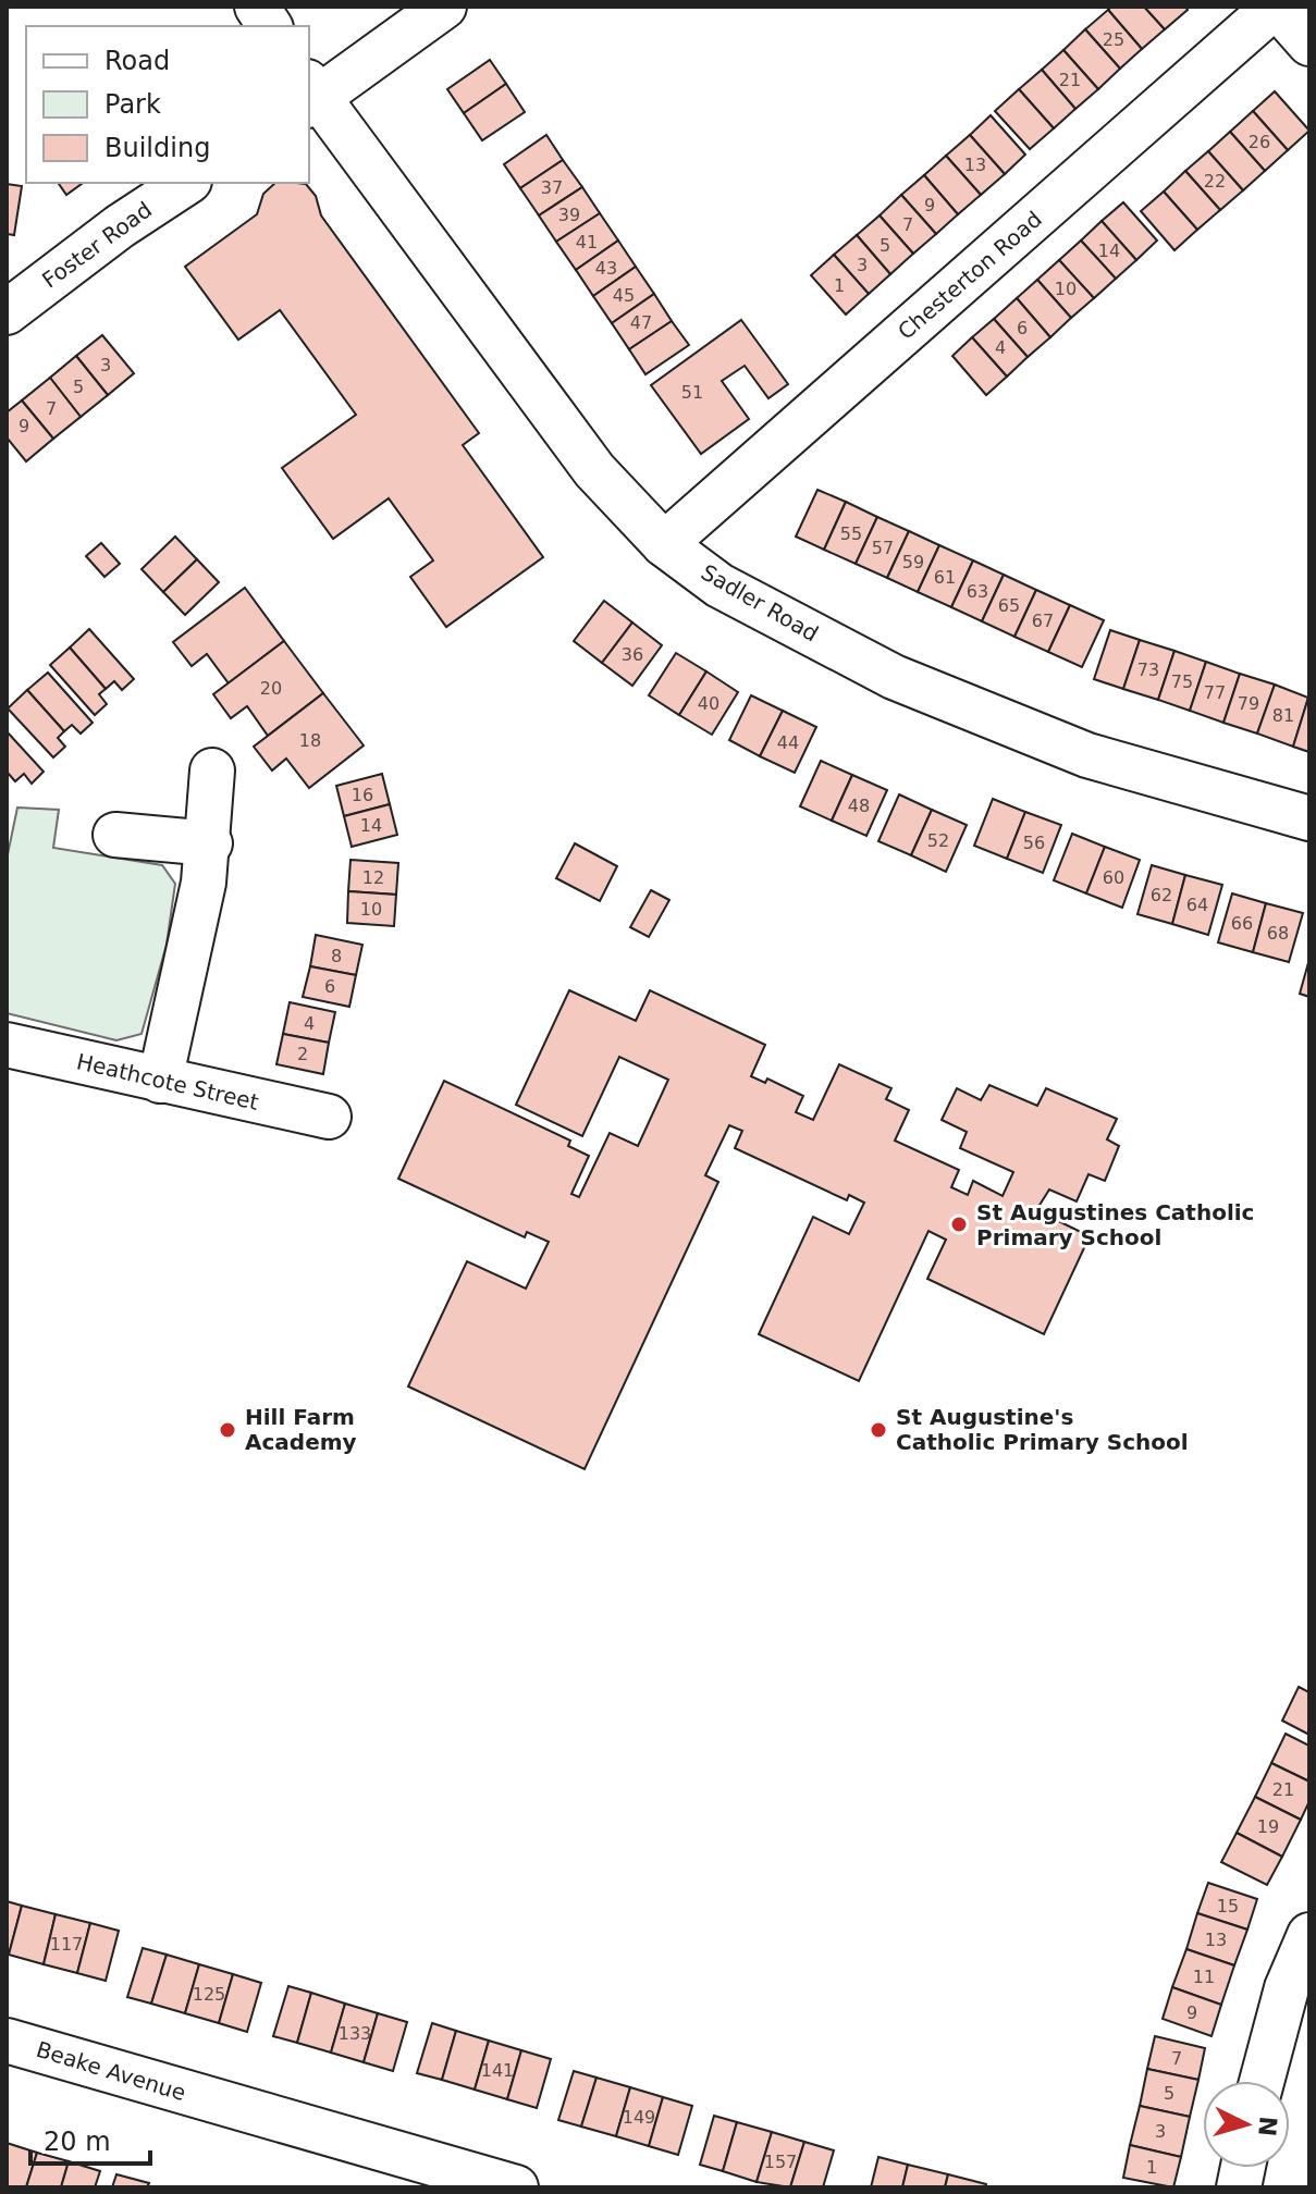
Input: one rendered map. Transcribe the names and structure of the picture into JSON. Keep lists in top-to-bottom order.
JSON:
{
  "streets": {
    "street": [
      "Foster Road",
      "Chesterton Road",
      "Sadler Road",
      "Heathcote Street",
      "Beake Avenue"
    ]
  },
  "crossings": [
    ["Chesterton Road", "Sadler Road"]
  ],
  "places": ["St Augustines Catholic Primary School", "Hill Farm Academy", "St Augustine's Catholic Primary School"],
  "house_numbers": [
    "25",
    "21",
    "26",
    "13",
    "22",
    "37",
    "9",
    "39",
    "7",
    "41",
    "5",
    "14",
    "3",
    "43",
    "1",
    "10",
    "45",
    "47",
    "6",
    "4",
    "3",
    "5",
    "51",
    "7",
    "9",
    "55",
    "57",
    "59",
    "61",
    "63",
    "65",
    "67",
    "36",
    "73",
    "75",
    "20",
    "77",
    "40",
    "79",
    "81",
    "18",
    "44",
    "16",
    "48",
    "14",
    "52",
    "56",
    "12",
    "60",
    "62",
    "64",
    "10",
    "66",
    "68",
    "8",
    "6",
    "4",
    "2",
    "21",
    "19",
    "15",
    "13",
    "117",
    "11",
    "125",
    "9",
    "133",
    "7",
    "141",
    "5",
    "149",
    "3",
    "157",
    "1"
  ],
  "legend": ["Road", "Park", "Building"],
  "scale_bar": "20 m",
  "north": "right"
}
